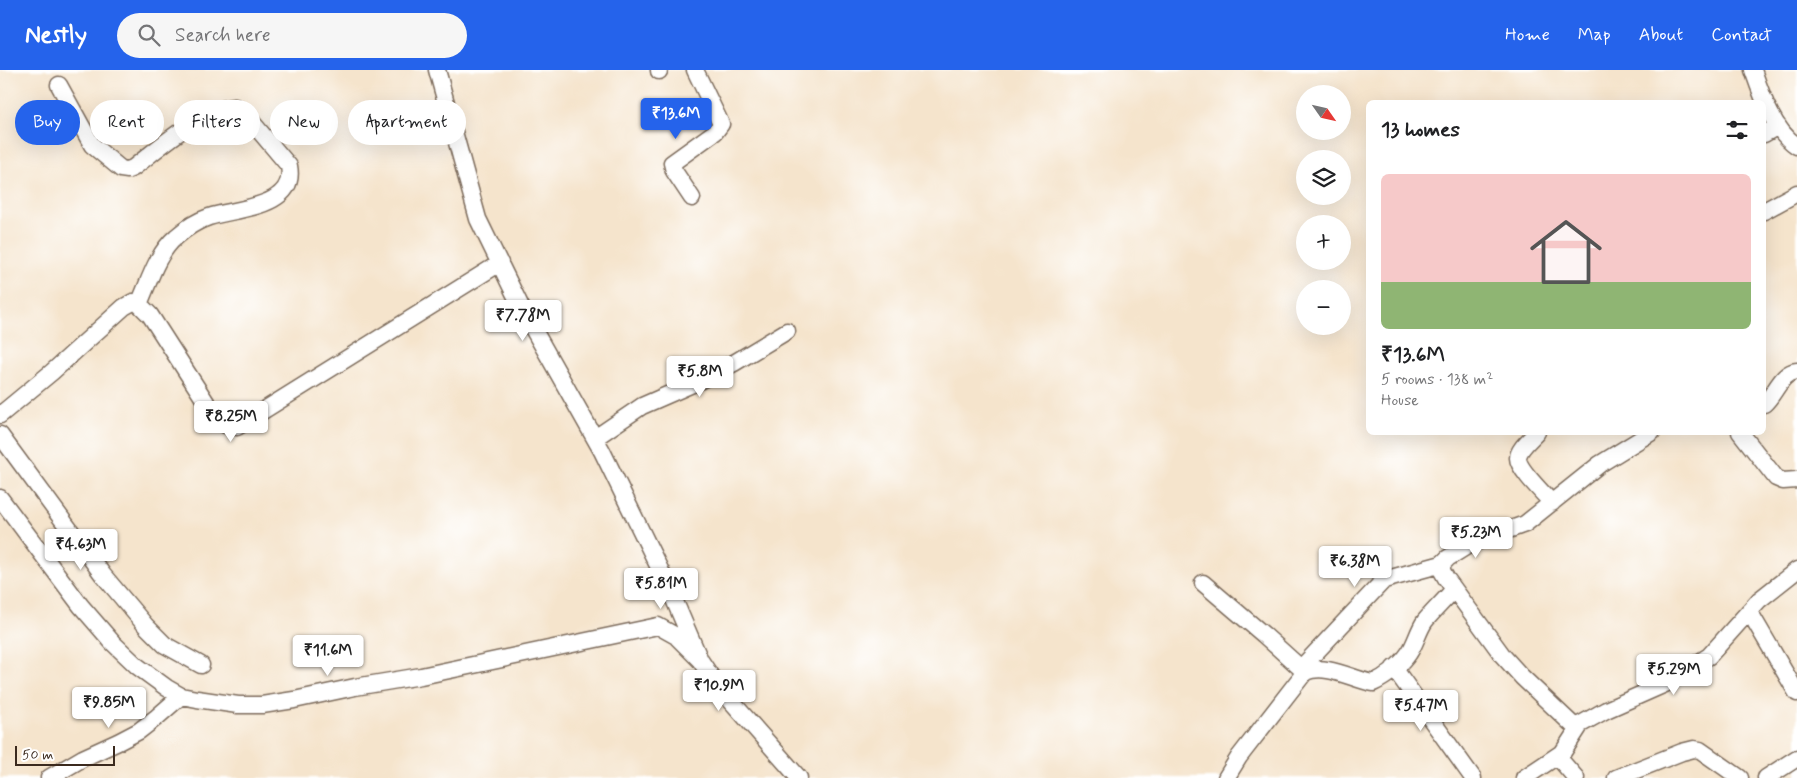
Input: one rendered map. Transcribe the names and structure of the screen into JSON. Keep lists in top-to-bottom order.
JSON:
{
  "scale_bar": "50 m",
  "north": "bottom right",
  "page": {
    "header": "Nestly",
    "search": "Search here",
    "nav": [
      "Home",
      "Map",
      "About",
      "Contact"
    ],
    "map_buttons": ["+", "−"],
    "price": [
      "₹13.6M",
      "₹7.78M",
      "₹5.8M",
      "₹8.25M",
      "₹5.23M",
      "₹4.63M",
      "₹6.38M",
      "₹5.81M",
      "₹11.6M",
      "₹5.29M",
      "₹10.9M",
      "₹9.85M",
      "₹5.47M"
    ],
    "chip": [
      "Buy",
      "Rent",
      "Filters",
      "New",
      "Apartment"
    ],
    "heading": "13 homes",
    "list": [
      {
        "name": "₹13.6M",
        "note": "5 rooms · 138 m² · House"
      }
    ],
    "scale": "50 m"
  }
}
